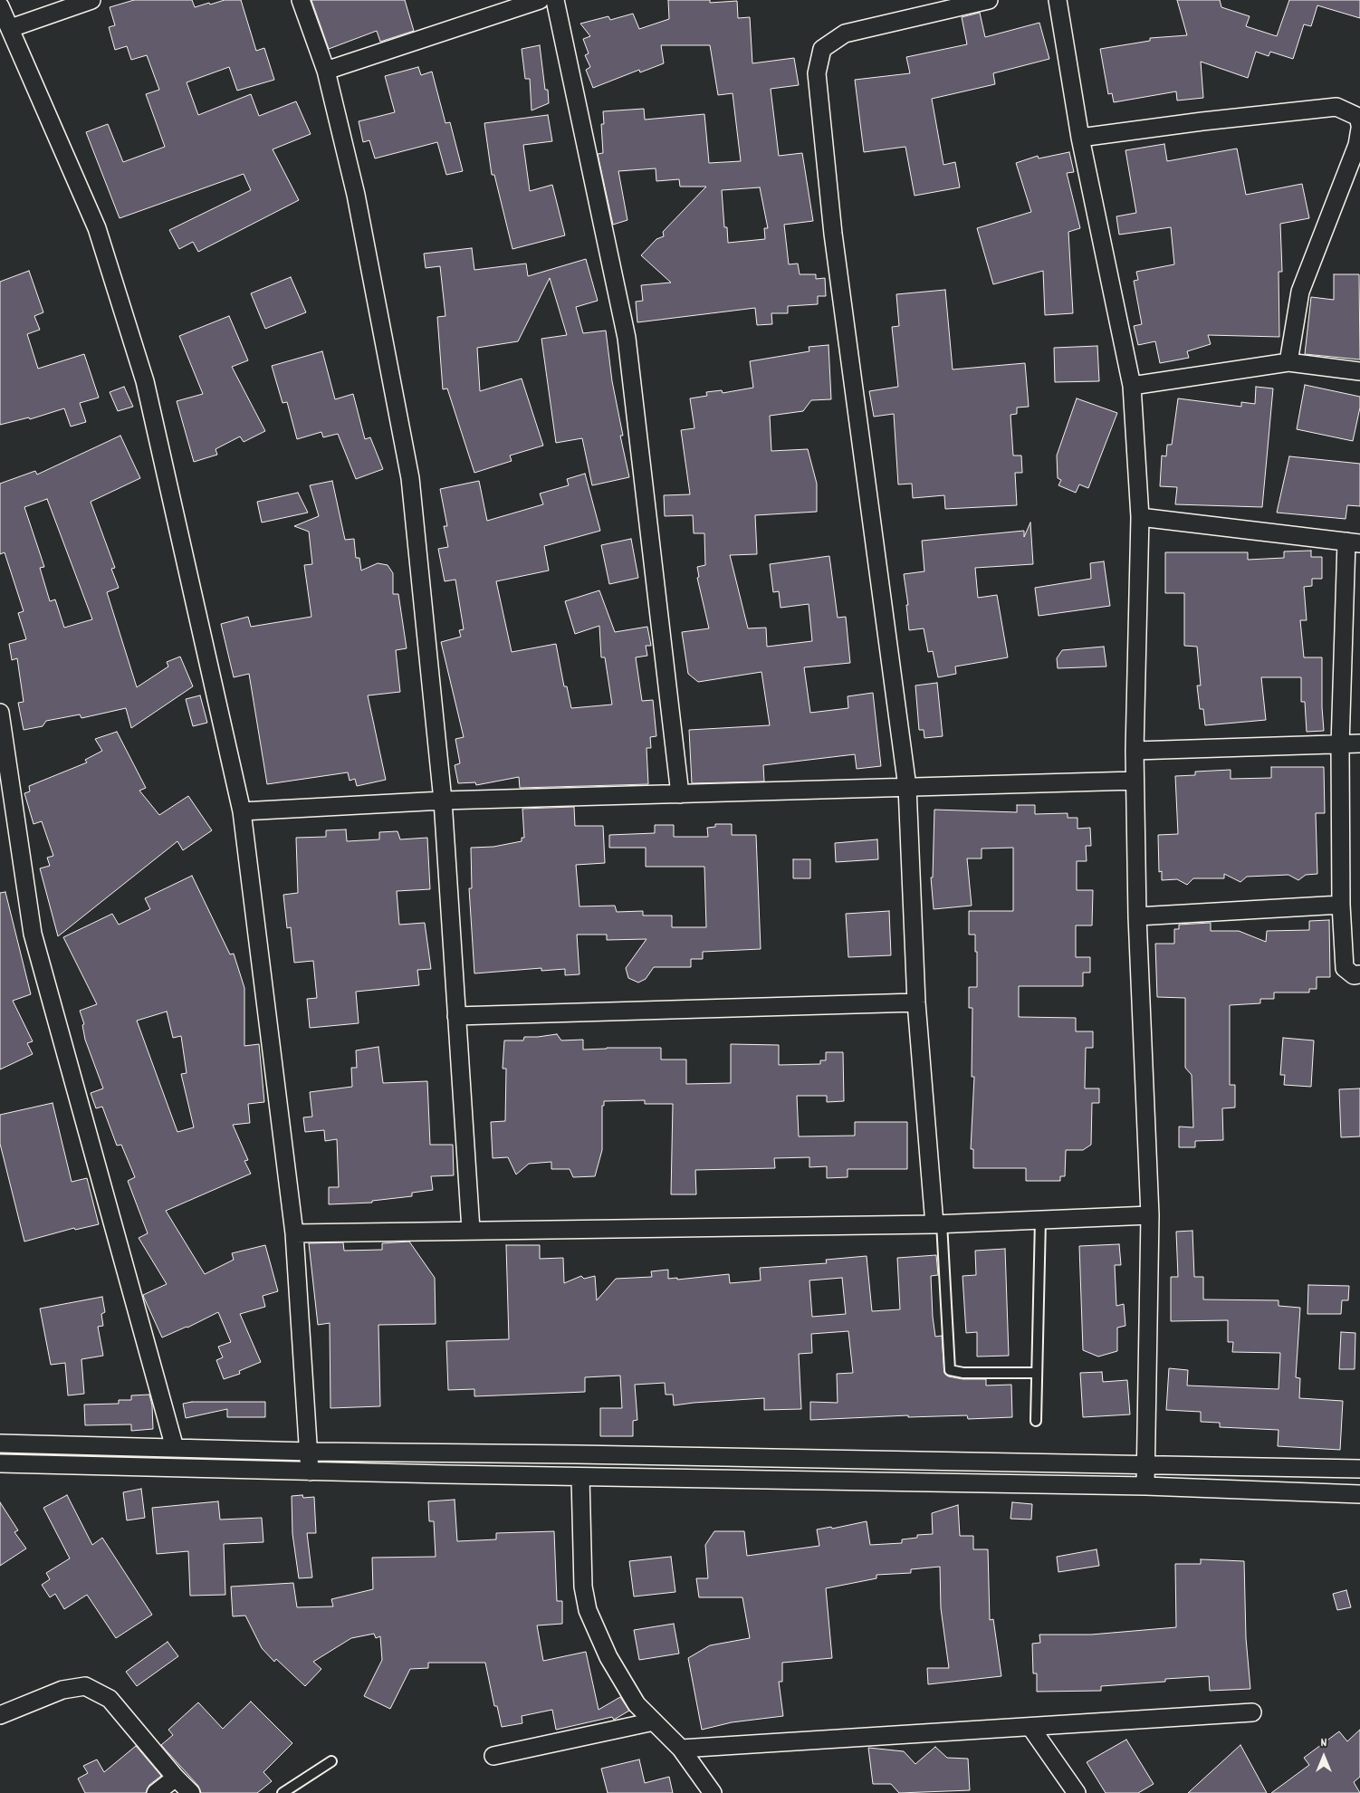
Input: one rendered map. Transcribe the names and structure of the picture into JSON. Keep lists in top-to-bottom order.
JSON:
{
  "north": "top"
}
